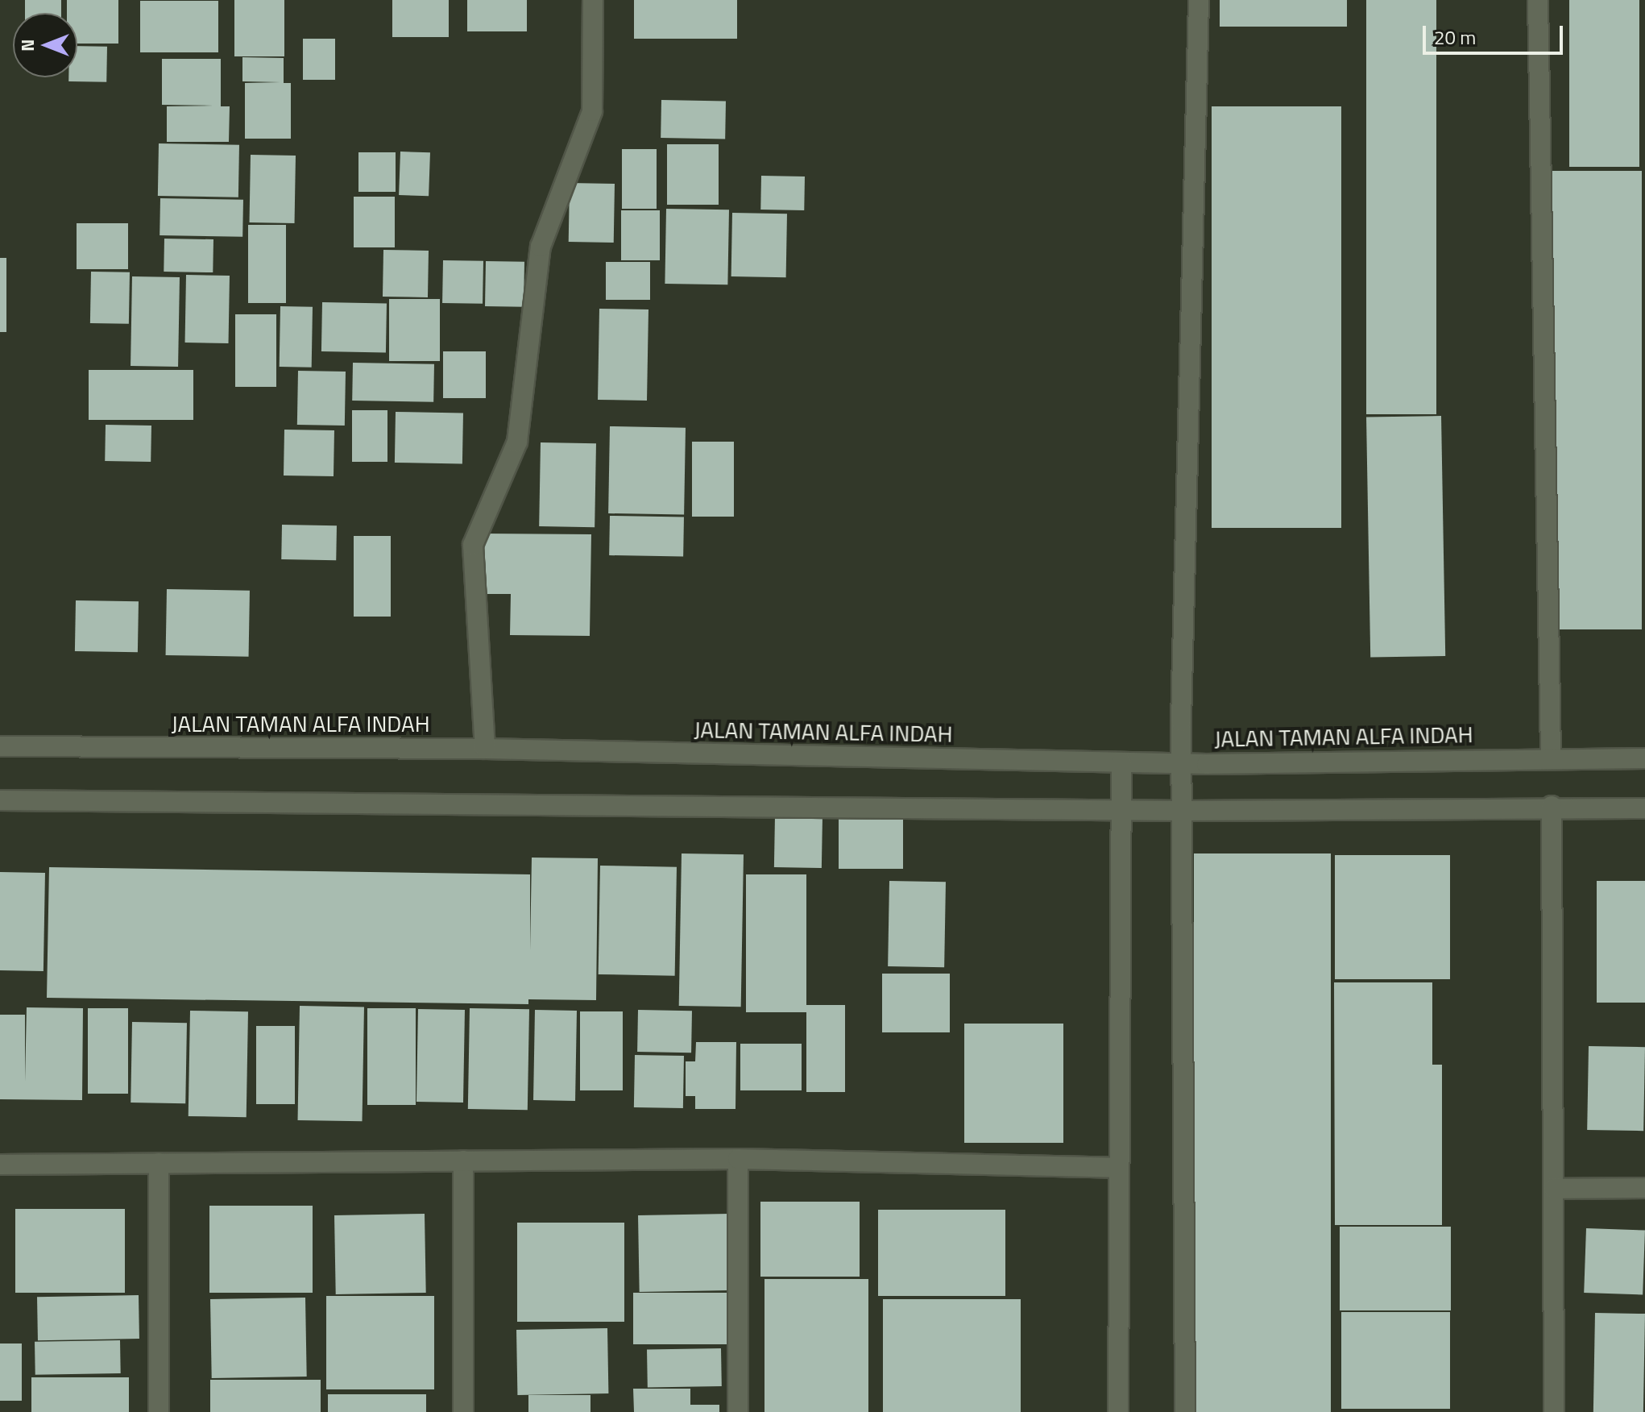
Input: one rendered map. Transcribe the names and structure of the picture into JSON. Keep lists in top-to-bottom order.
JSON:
{
  "streets": {
    "street": ["JALAN TAMAN ALFA INDAH"]
  },
  "scale_bar": "20 m",
  "north": "left"
}
